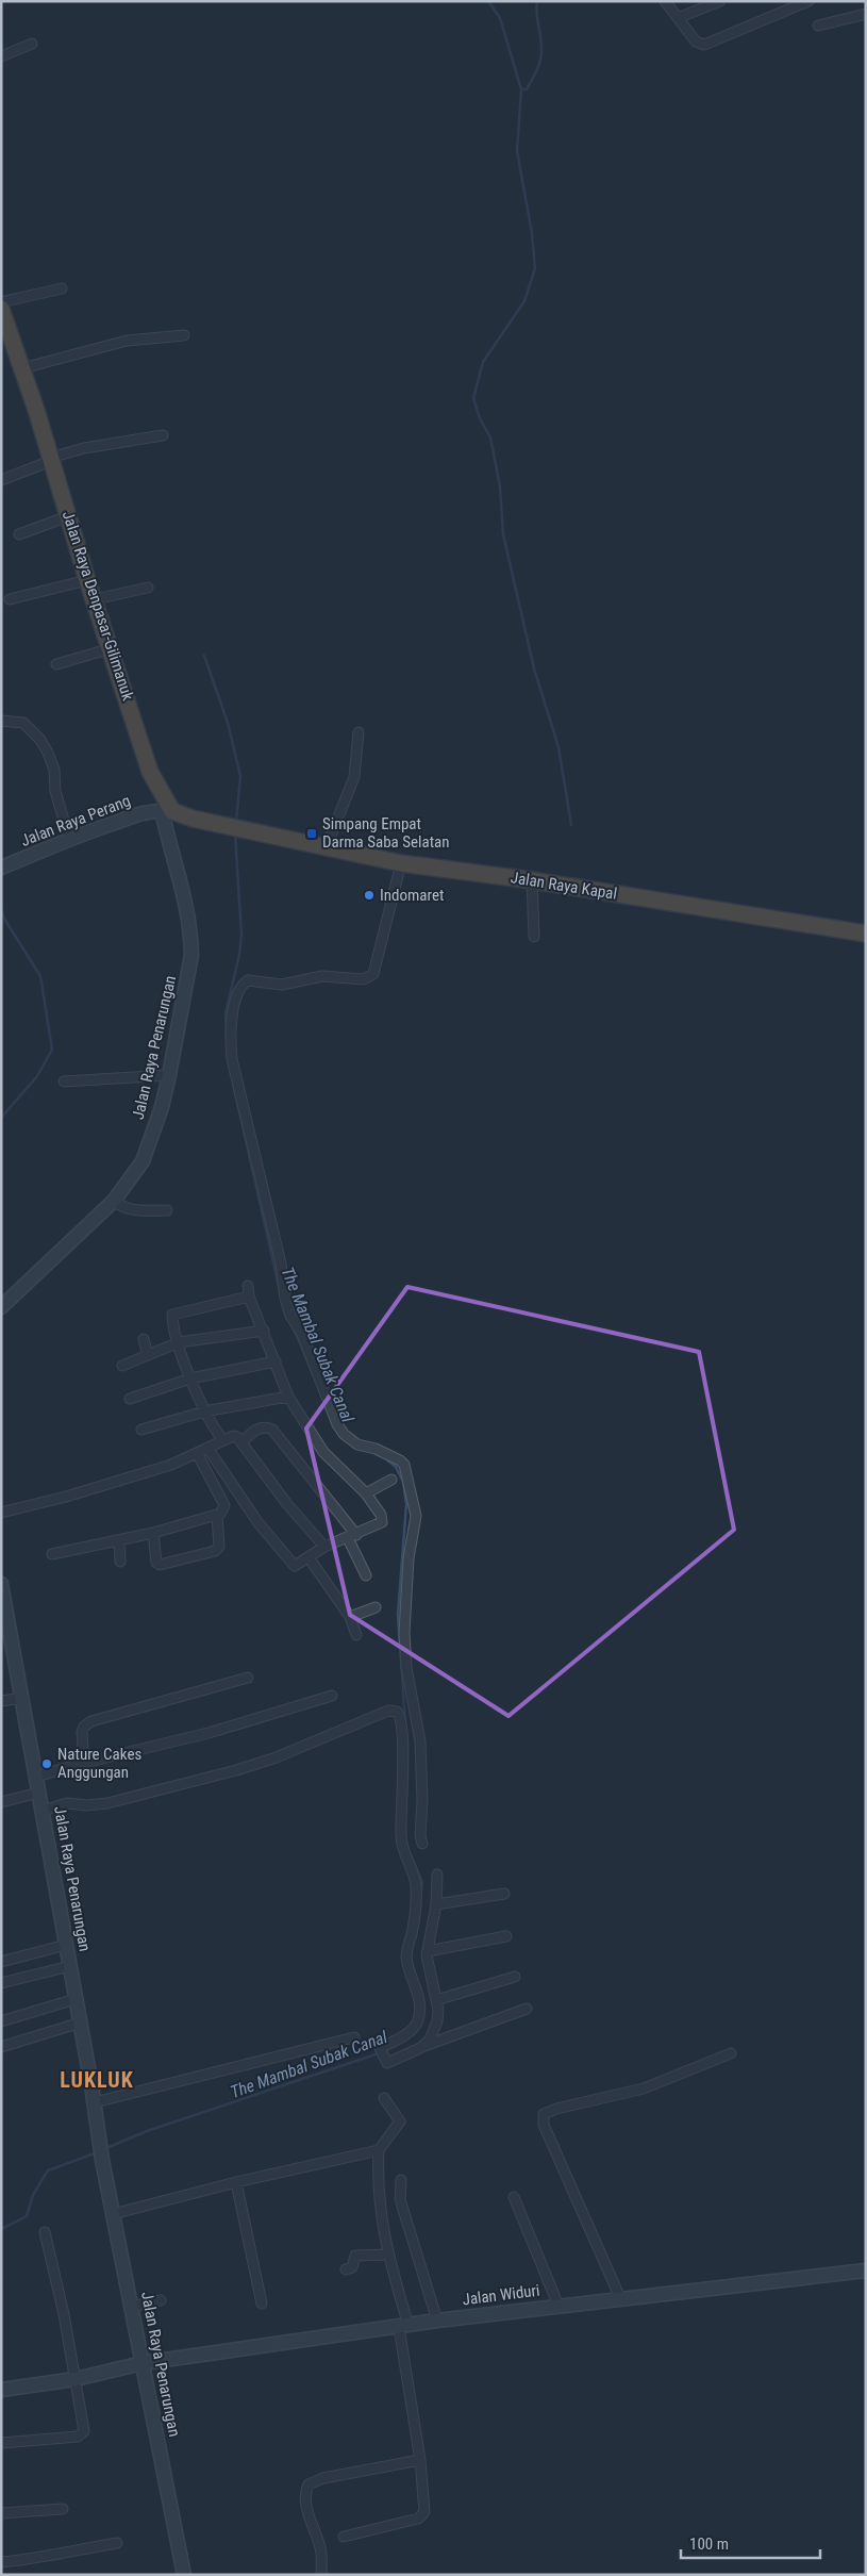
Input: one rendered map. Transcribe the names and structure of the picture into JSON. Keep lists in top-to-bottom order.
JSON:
{
  "streets": {
    "highway": ["Jalan Raya Denpasar-Gilimanuk", "Jalan Raya Kapal"],
    "main road": ["Jalan Raya Perang", "Jalan Raya Penarungan", "Jalan Widuri"]
  },
  "crossings": [
    ["Jalan Raya Denpasar-Gilimanuk", "Jalan Raya Perang"],
    ["Jalan Raya Denpasar-Gilimanuk", "Jalan Raya Kapal"],
    ["Jalan Raya Denpasar-Gilimanuk", "Jalan Raya Penarungan"],
    ["Jalan Raya Perang", "Jalan Raya Kapal"],
    ["Jalan Raya Perang", "Jalan Raya Penarungan"],
    ["Jalan Raya Kapal", "Jalan Raya Penarungan"],
    ["Jalan Raya Penarungan", "Jalan Widuri"]
  ],
  "districts": ["LUKLUK"],
  "water": ["The Mambal Subak Canal"],
  "places": {
    "transit": ["Simpang Empat Darma Saba Selatan"],
    "other": ["Indomaret", "Nature Cakes Anggungan"]
  },
  "scale_bar": "100 m"
}
